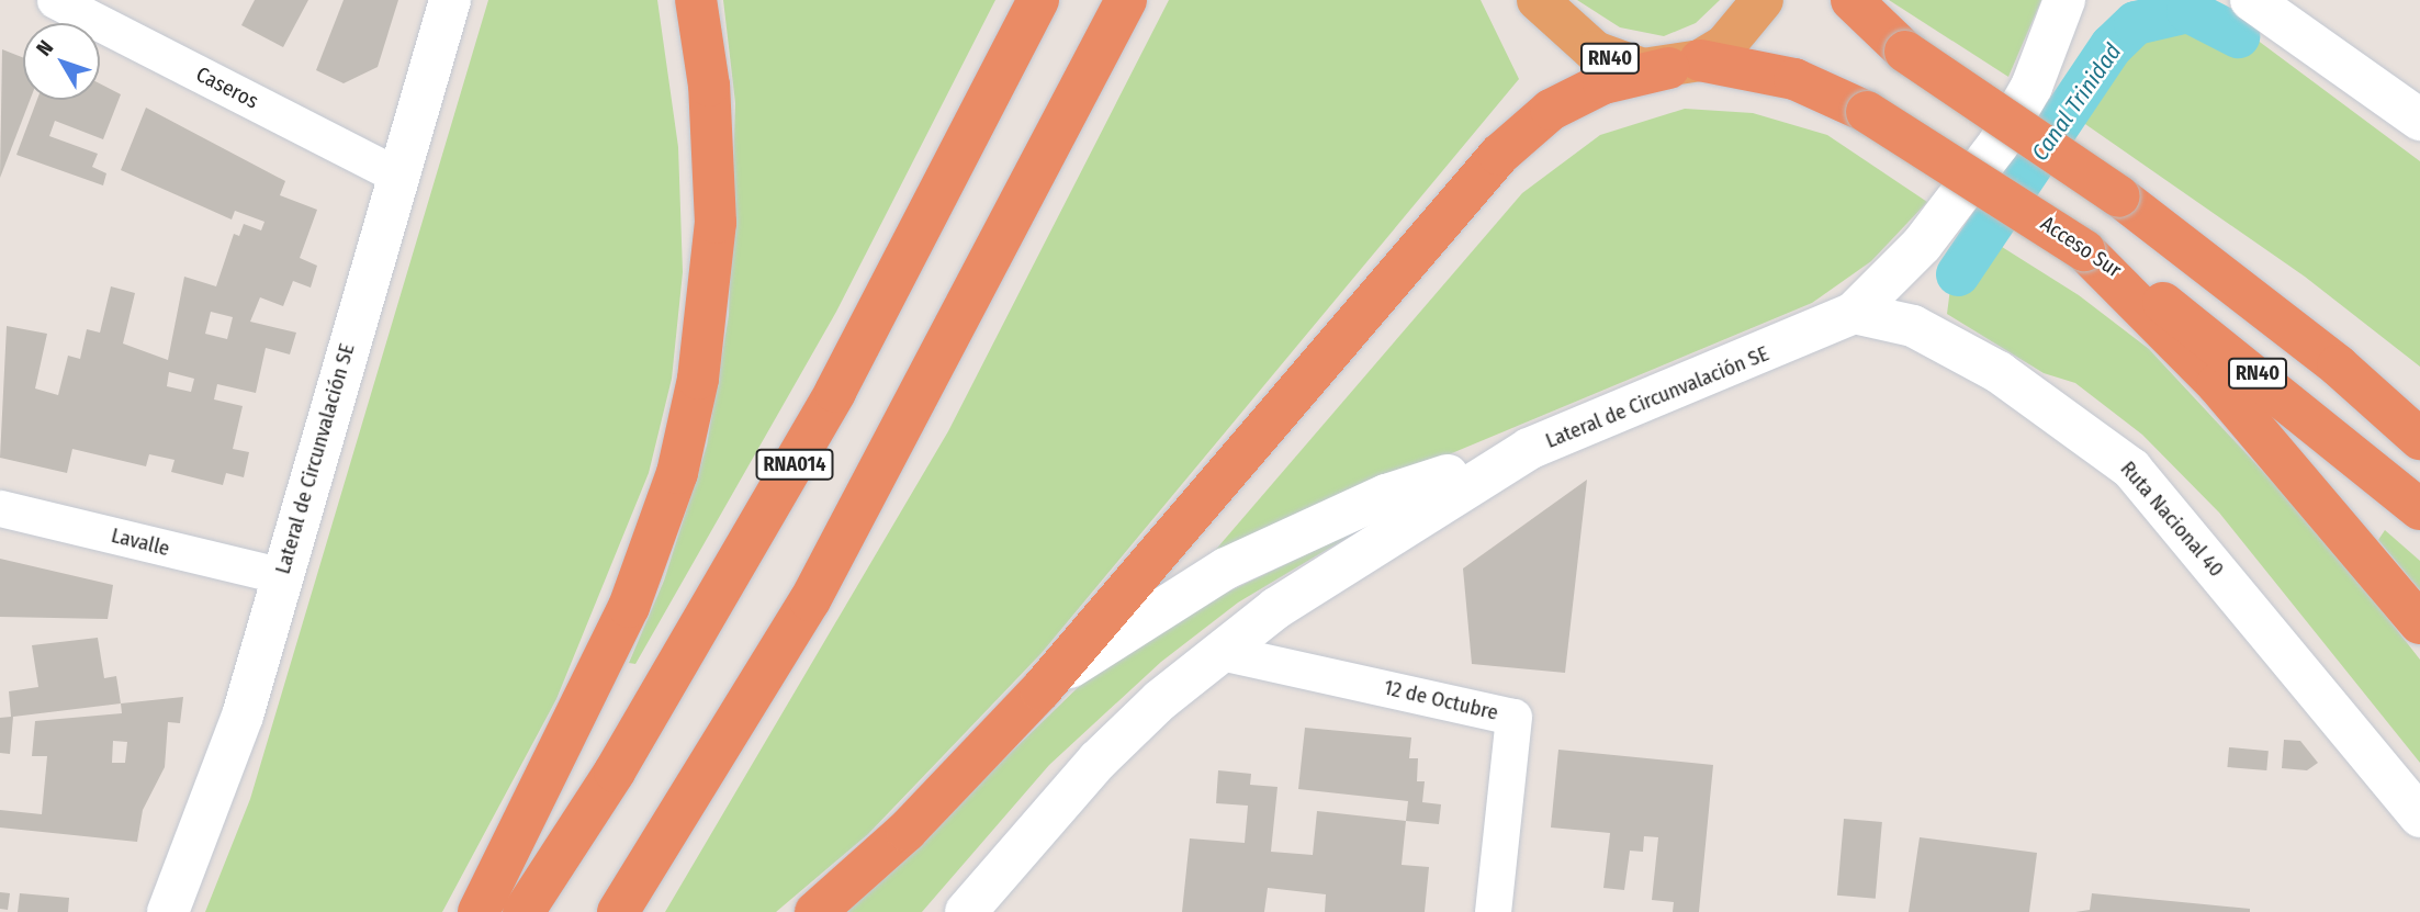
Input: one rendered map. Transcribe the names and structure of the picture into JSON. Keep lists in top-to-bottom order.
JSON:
{
  "streets": {
    "highway": ["RN40", "Acceso Sur", "RNA014"],
    "street": [
      "Caseros",
      "Lateral de Circunvalación SE",
      "Ruta Nacional 40",
      "Lavalle",
      "12 de Octubre"
    ]
  },
  "crossings": [
    ["Caseros", "Lateral de Circunvalación SE"],
    ["Lateral de Circunvalación SE", "Ruta Nacional 40"],
    ["Lateral de Circunvalación SE", "Lavalle"],
    ["Lateral de Circunvalación SE", "12 de Octubre"]
  ],
  "water": ["Canal Trinidad"],
  "north": "top left"
}
